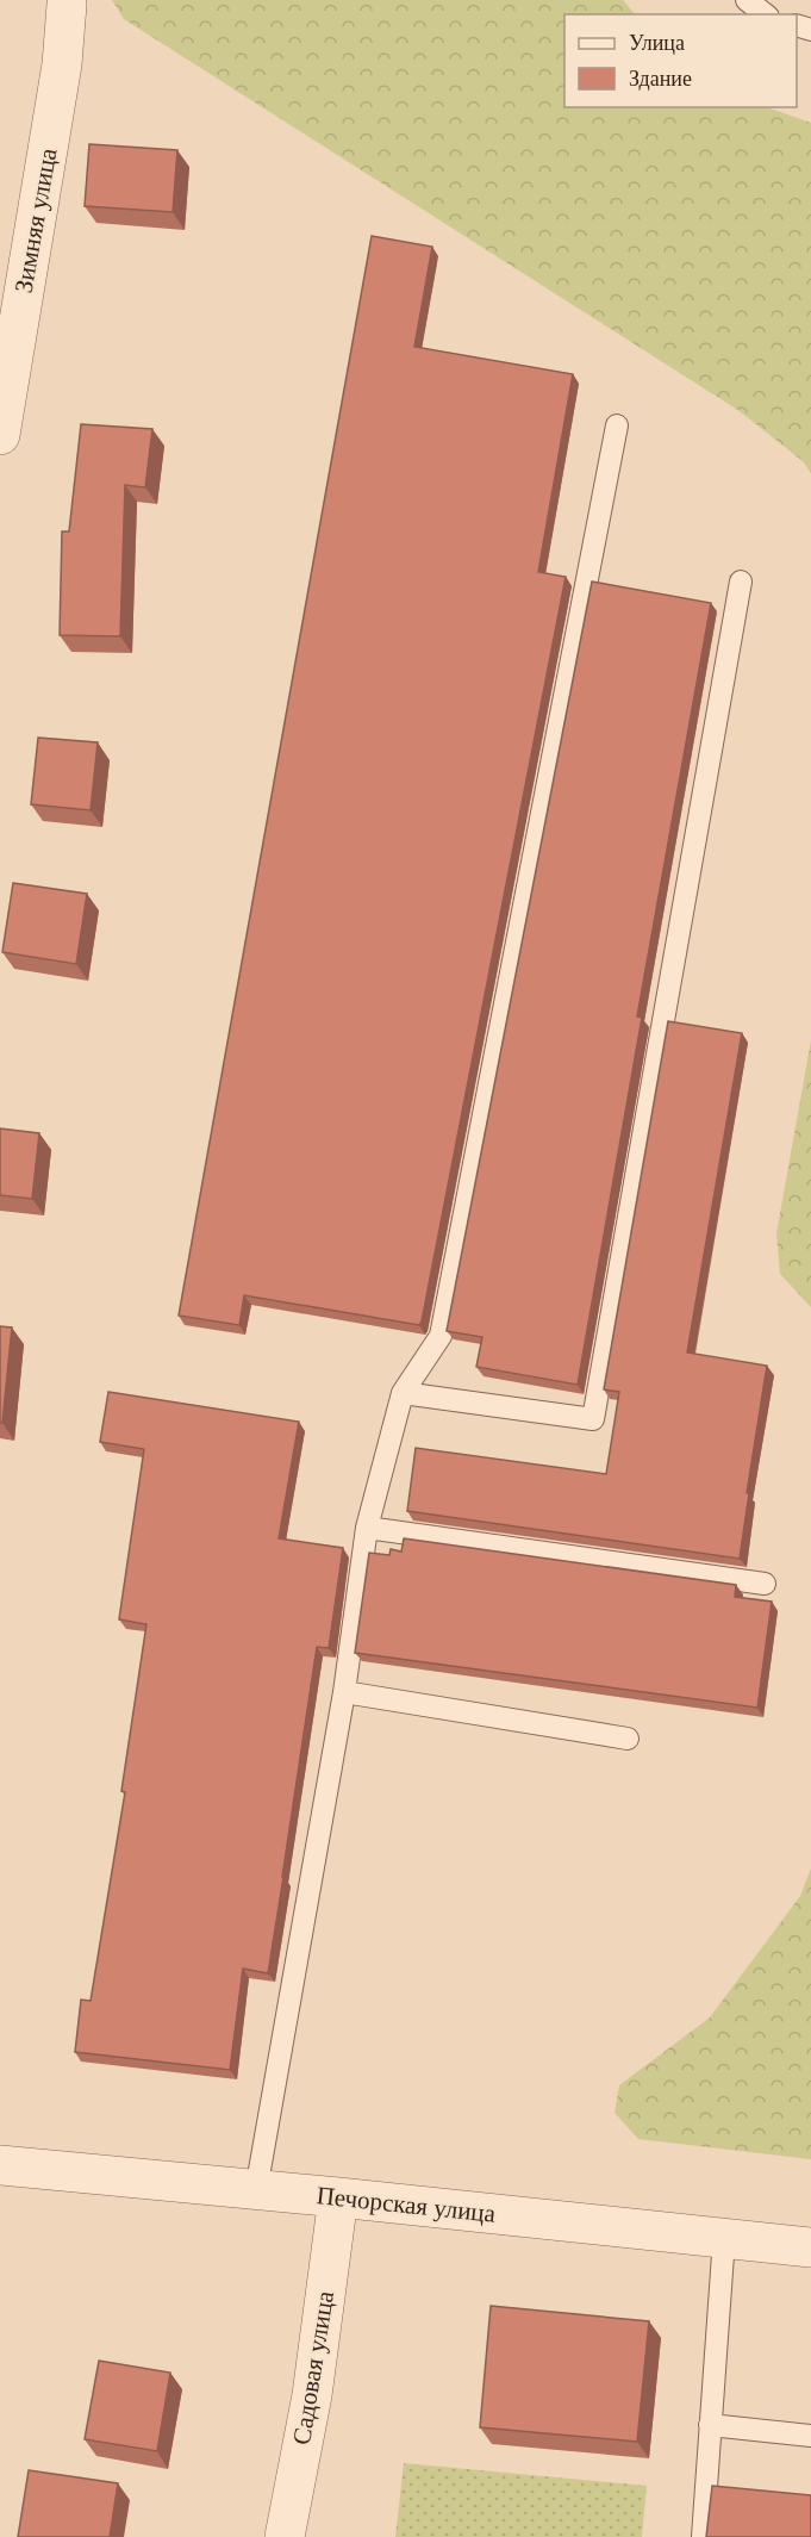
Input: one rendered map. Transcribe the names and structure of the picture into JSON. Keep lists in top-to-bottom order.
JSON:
{
  "streets": {
    "street": ["Зимняя улица", "Печорская улица", "Садовая улица"]
  },
  "crossings": [
    ["Печорская улица", "Садовая улица"]
  ],
  "legend": ["Улица", "Здание"]
}
